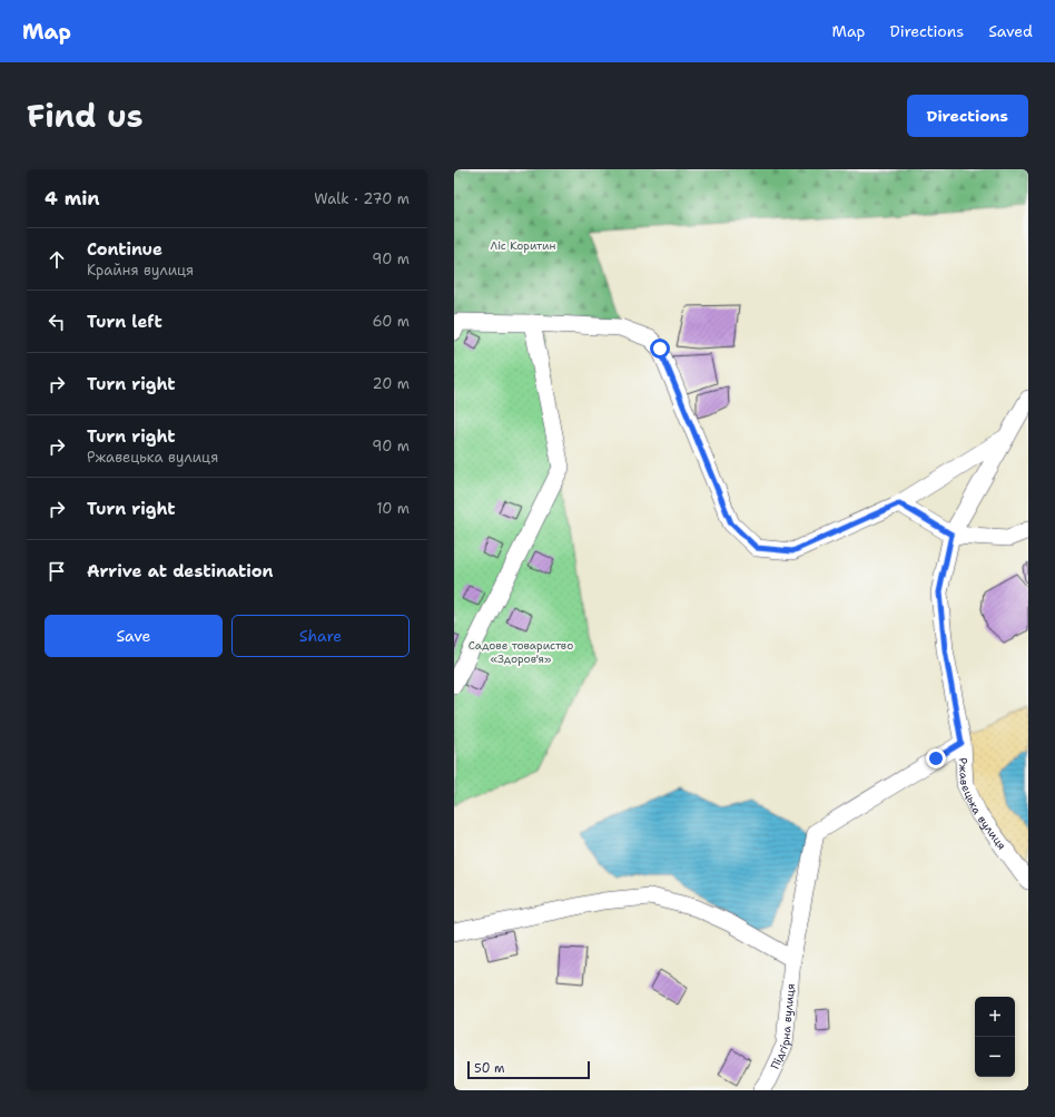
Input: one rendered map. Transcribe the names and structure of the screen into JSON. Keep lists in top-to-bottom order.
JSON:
{
  "streets": {
    "street": ["Ржавецька вулиця", "Підгірна вулиця"]
  },
  "crossings": [
    ["Ржавецька вулиця", "Підгірна вулиця"]
  ],
  "parks": ["Ліс Коритин", "Садове товариство «Здоров'я»"],
  "scale_bar": "50 m",
  "page": {
    "header": "Map",
    "nav": ["Map", "Directions", "Saved"],
    "title": "Find us",
    "buttons": [
      "Directions",
      ["Save", "Share"]
    ],
    "heading": ["4 min", "Walk · 270 m"],
    "list": [
      ["Continue", "Крайня вулиця", "90 m"],
      ["Turn left", "60 m"],
      ["Turn right", "20 m"],
      ["Turn right", "Ржавецька вулиця", "90 m"],
      ["Turn right", "10 m"],
      "Arrive at destination"
    ],
    "map_buttons": ["+", "−"],
    "scale": "50 m"
  }
}
